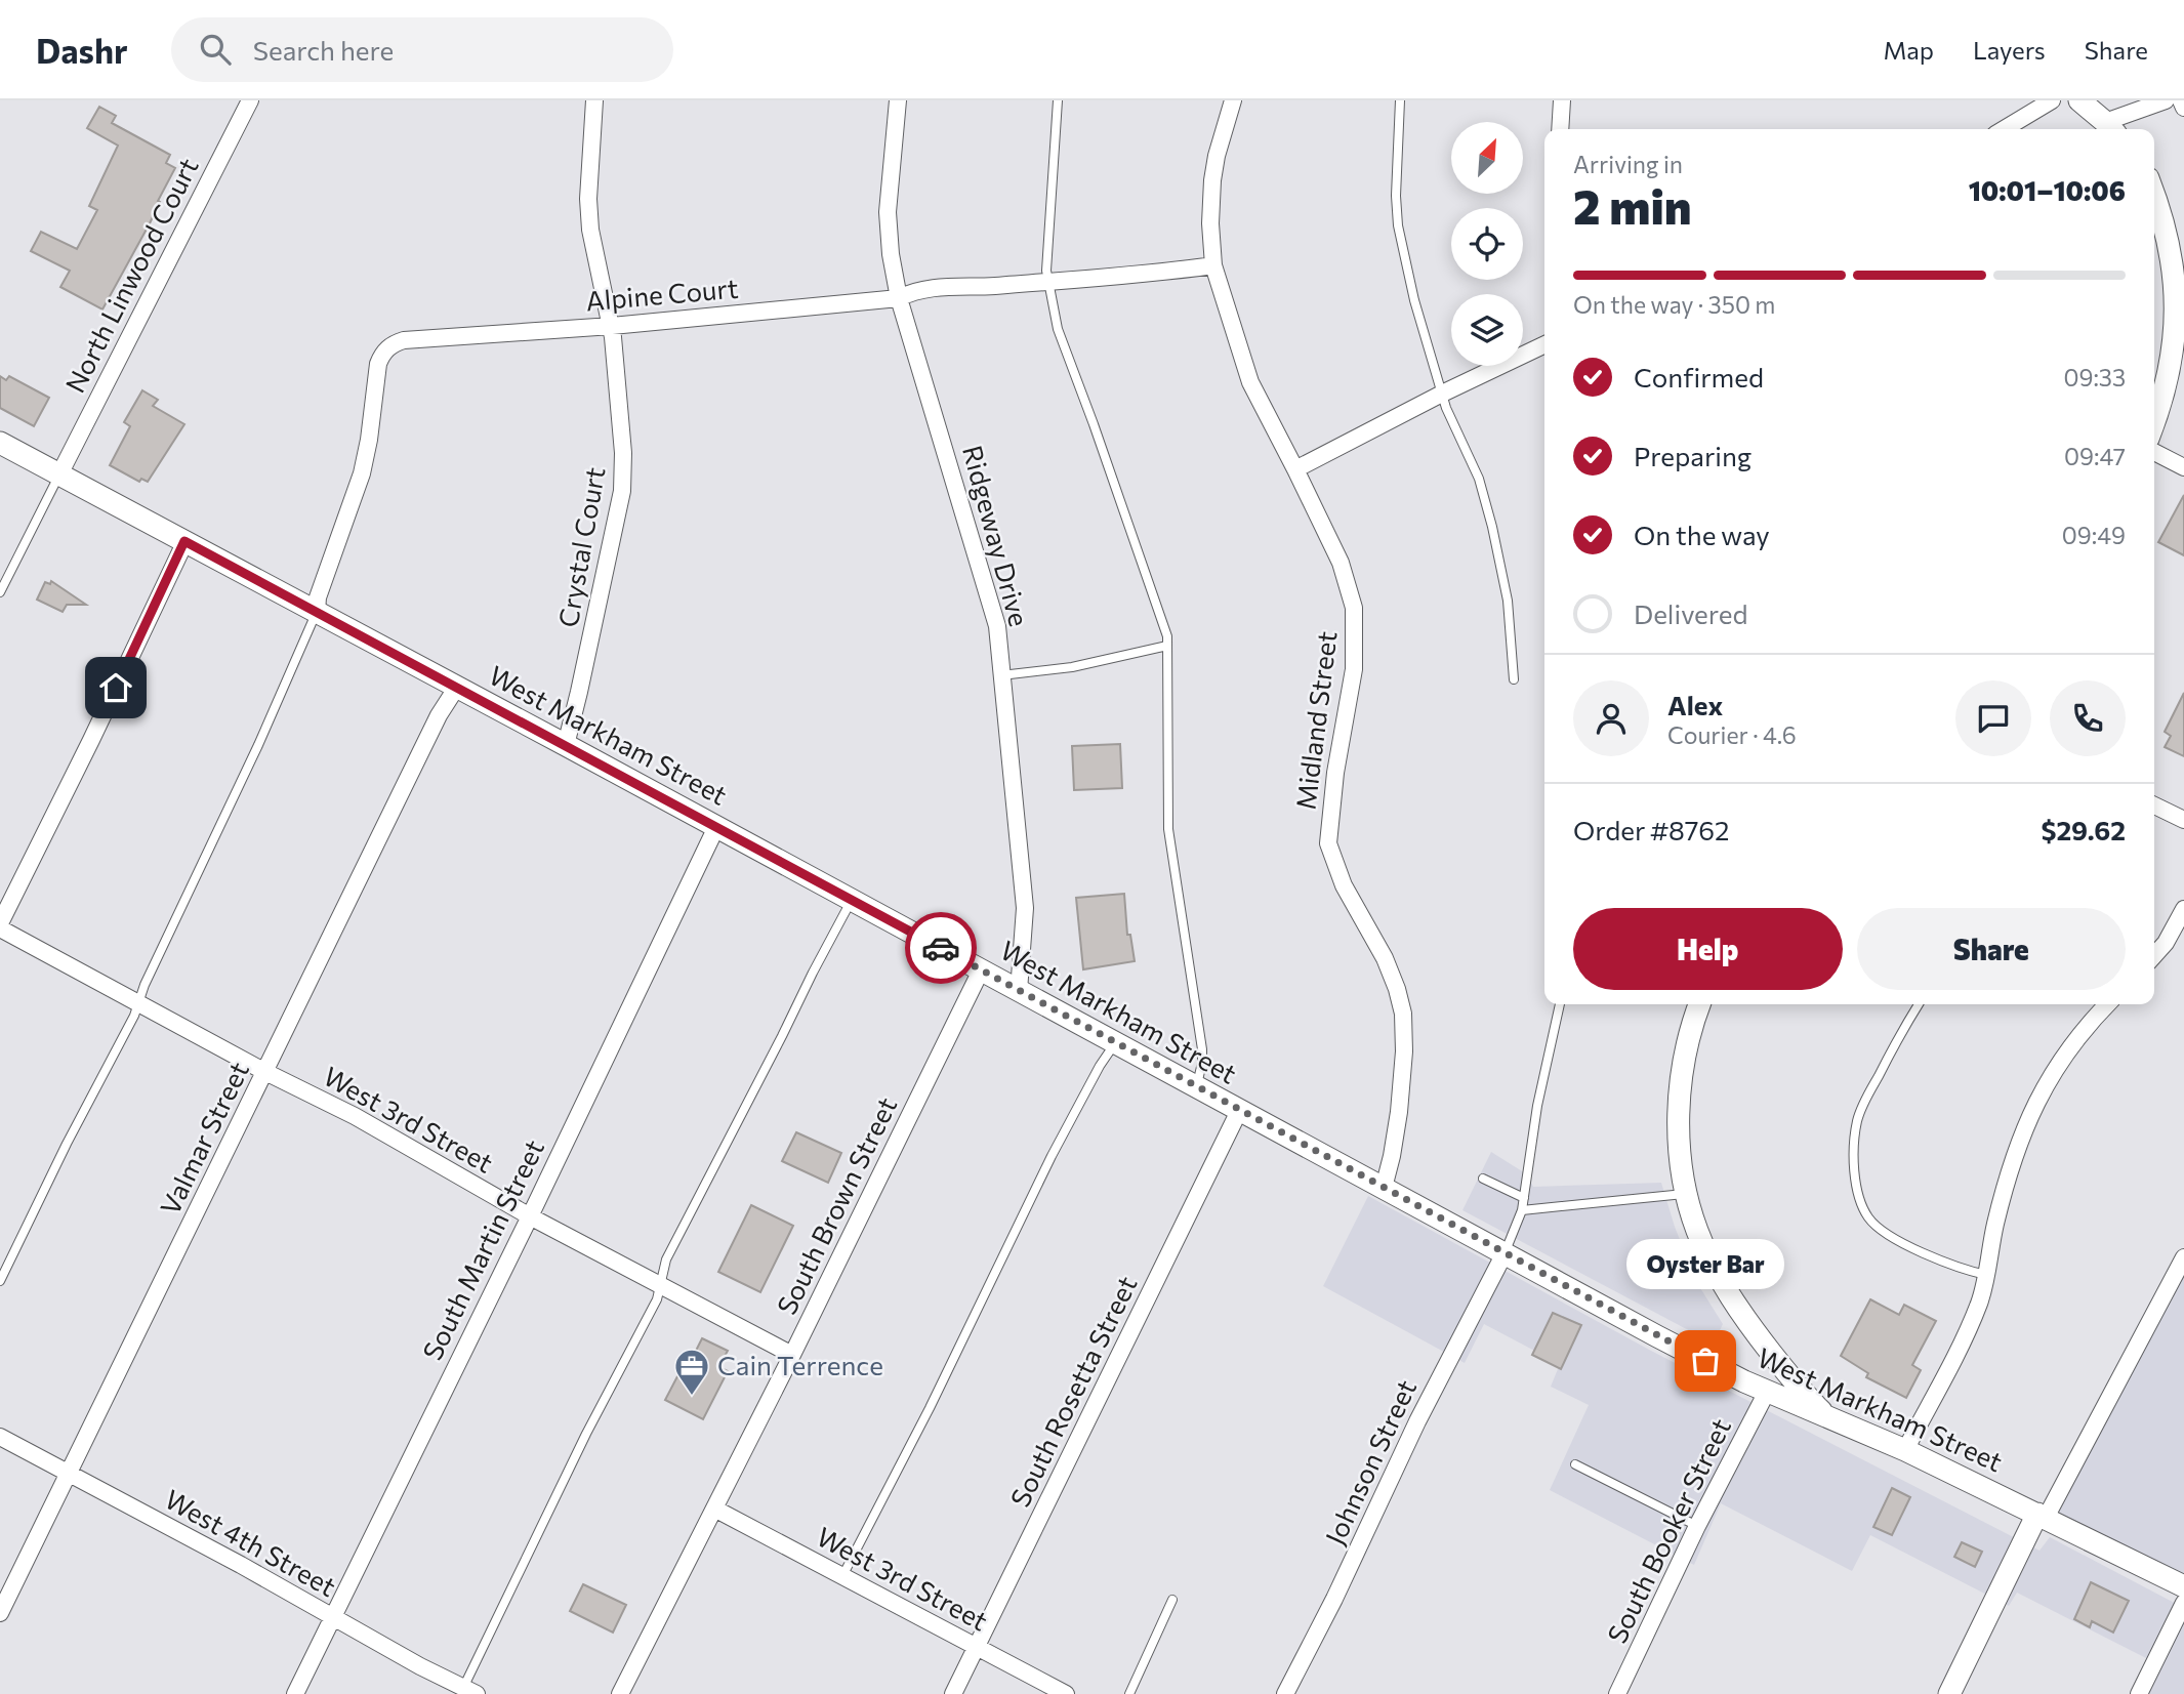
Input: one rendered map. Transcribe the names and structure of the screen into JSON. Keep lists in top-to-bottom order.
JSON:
{
  "streets": {
    "main road": ["West Markham Street"],
    "street": [
      "North Linwood Court",
      "Alpine Court",
      "Ridgeway Drive",
      "Crystal Court",
      "Midland Street",
      "West 3rd Street",
      "Valmar Street",
      "South Brown Street",
      "South Martin Street",
      "South Rosetta Street",
      "Johnson Street",
      "South Booker Street",
      "West 4th Street"
    ]
  },
  "crossings": [
    ["North Linwood Court", "West Markham Street"],
    ["Alpine Court", "Ridgeway Drive"],
    ["Alpine Court", "Crystal Court"],
    ["Alpine Court", "Midland Street"],
    ["Alpine Court", "West Markham Street"],
    ["Ridgeway Drive", "West Markham Street"],
    ["Crystal Court", "West Markham Street"],
    ["Midland Street", "West Markham Street"],
    ["West Markham Street", "Valmar Street"],
    ["West Markham Street", "South Brown Street"],
    ["West Markham Street", "South Martin Street"],
    ["West Markham Street", "South Rosetta Street"],
    ["West Markham Street", "Johnson Street"],
    ["West Markham Street", "South Booker Street"],
    ["West 3rd Street", "Valmar Street"],
    ["West 3rd Street", "South Brown Street"],
    ["West 3rd Street", "South Martin Street"],
    ["West 3rd Street", "South Rosetta Street"],
    ["Valmar Street", "West 4th Street"],
    ["South Martin Street", "West 4th Street"]
  ],
  "places": {
    "other": ["Oyster Bar"],
    "office": ["Cain Terrence"]
  },
  "north": "top right",
  "page": {
    "header": "Dashr",
    "search": "Search here",
    "nav": ["Map", "Layers", "Share"],
    "heading": ["2 min", "Arriving in", "10:01–10:06"],
    "panel": [
      "Alex",
      "Courier · 4.6",
      "Order #8762",
      "$29.62"
    ],
    "bar": "On the way · 350 m",
    "list": [
      ["Confirmed", "09:33"],
      ["Preparing", "09:47"],
      ["On the way", "09:49"],
      "Delivered"
    ],
    "buttons": ["Help", "Share"],
    "bubble": "Oyster Bar"
  }
}
